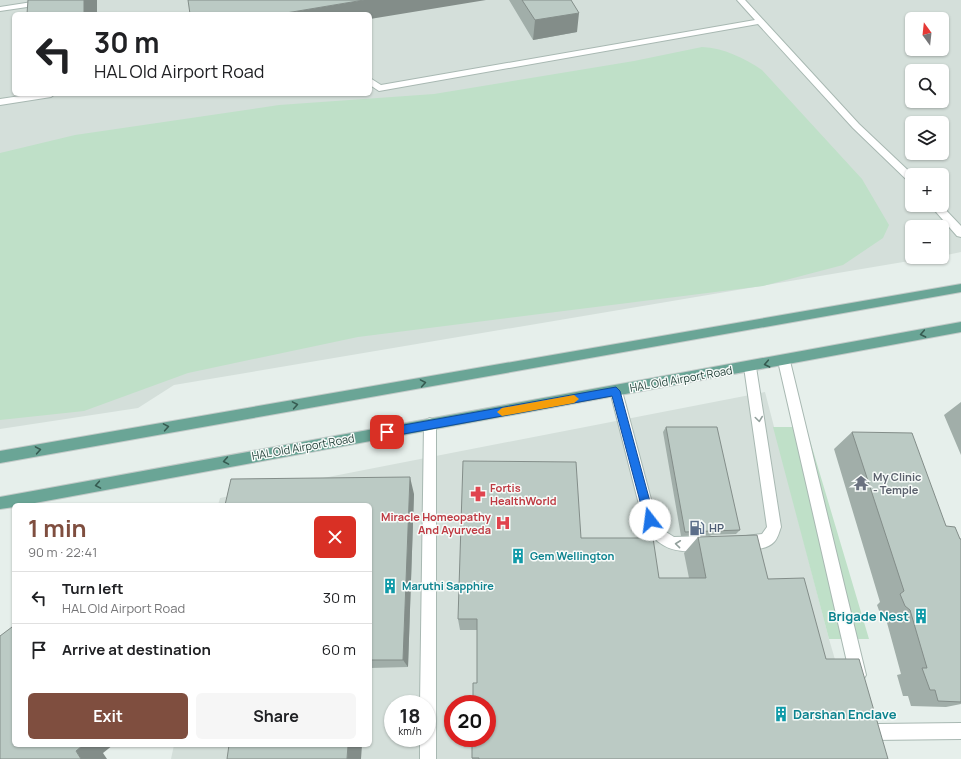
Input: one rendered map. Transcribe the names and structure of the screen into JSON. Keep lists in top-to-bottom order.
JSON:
{
  "streets": {
    "main road": ["HAL Old Airport Road"]
  },
  "places": {
    "temple": ["My Clinic - Temple"],
    "pharmacy": ["Fortis HealthWorld"],
    "hospital": ["Miracle Homeopathy And Ayurveda"],
    "fuel station": ["HP"],
    "building": [
      "Gem Wellington",
      "Maruthi Sapphire",
      "Brigade Nest",
      "Darshan Enclave"
    ]
  },
  "north": "top",
  "page": {
    "map_buttons": ["+", "−"],
    "turn": ["30 m", "HAL Old Airport Road"],
    "heading": ["1 min", "90 m · 22:41"],
    "list": [
      {
        "name": "Turn left",
        "note": "HAL Old Airport Road",
        "value": "30 m"
      },
      {
        "name": "Arrive at destination",
        "value": "60 m"
      }
    ],
    "buttons": ["Exit", "Share"],
    "speed": "18 km/h",
    "limit": "20"
  }
}
